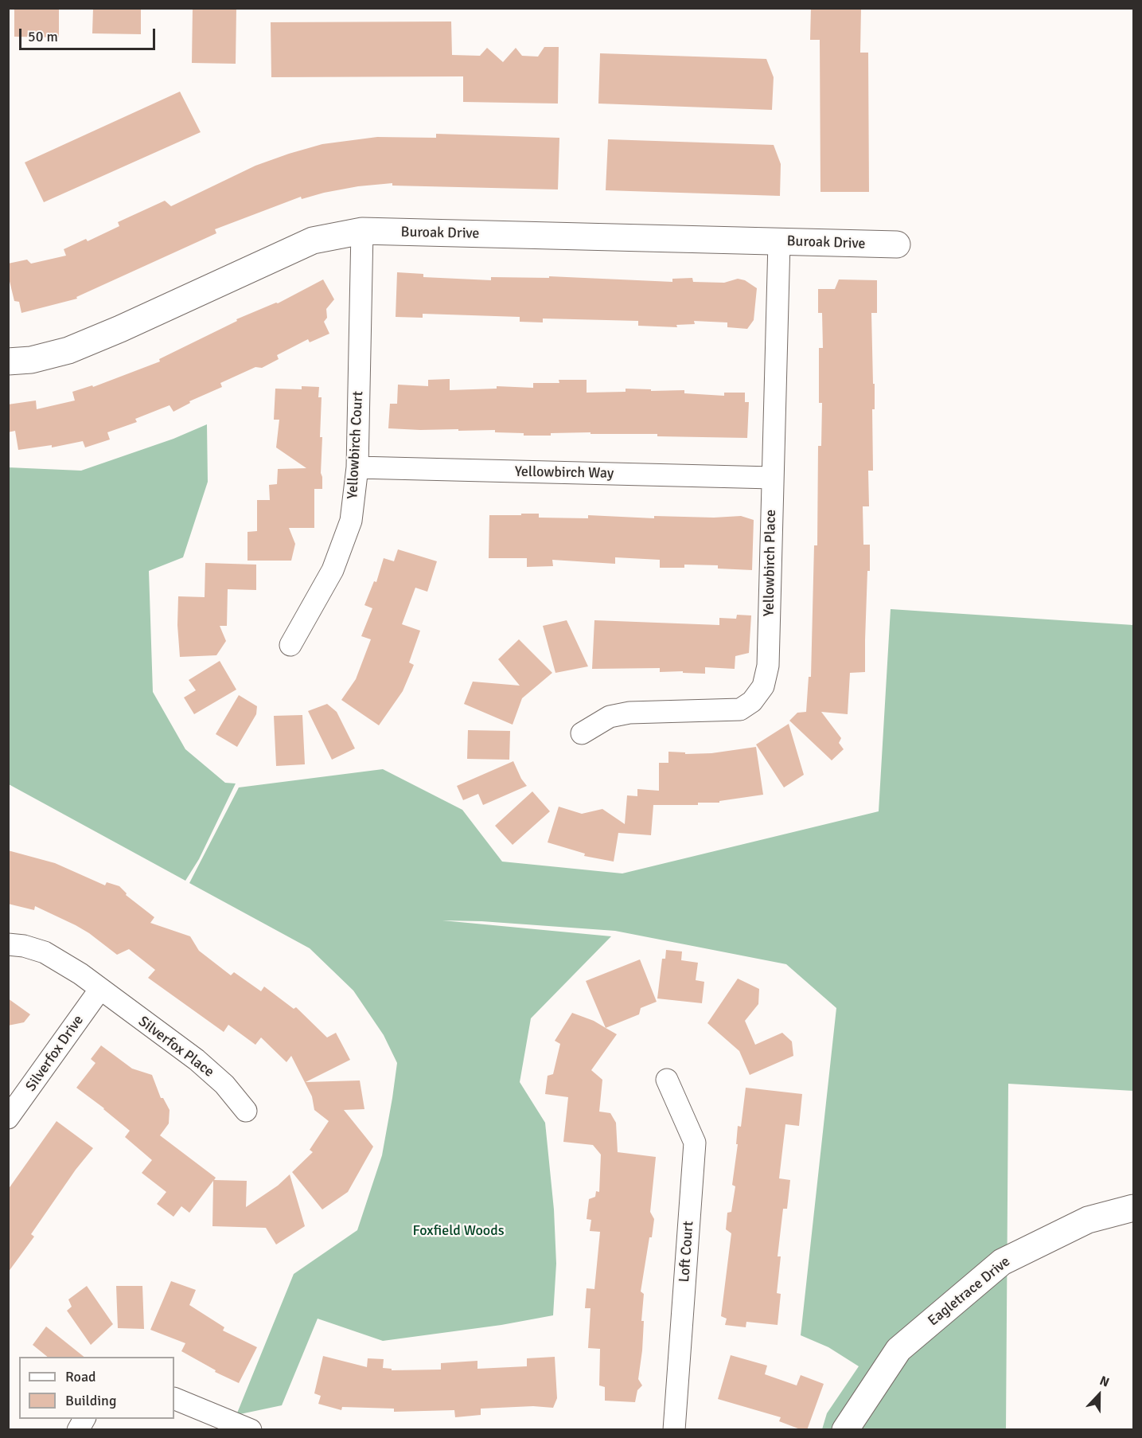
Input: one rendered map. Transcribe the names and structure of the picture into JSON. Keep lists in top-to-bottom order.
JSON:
{
  "streets": {
    "street": [
      "Buroak Drive",
      "Yellowbirch Court",
      "Yellowbirch Way",
      "Yellowbirch Place",
      "Silverfox Place",
      "Silverfox Drive",
      "Loft Court",
      "Eagletrace Drive"
    ]
  },
  "crossings": [
    ["Buroak Drive", "Yellowbirch Court"],
    ["Buroak Drive", "Yellowbirch Place"],
    ["Yellowbirch Court", "Yellowbirch Way"],
    ["Yellowbirch Way", "Yellowbirch Place"],
    ["Silverfox Place", "Silverfox Drive"]
  ],
  "parks": ["Foxfield Woods"],
  "legend": ["Road", "Building"],
  "scale_bar": "50 m",
  "north": "top"
}
